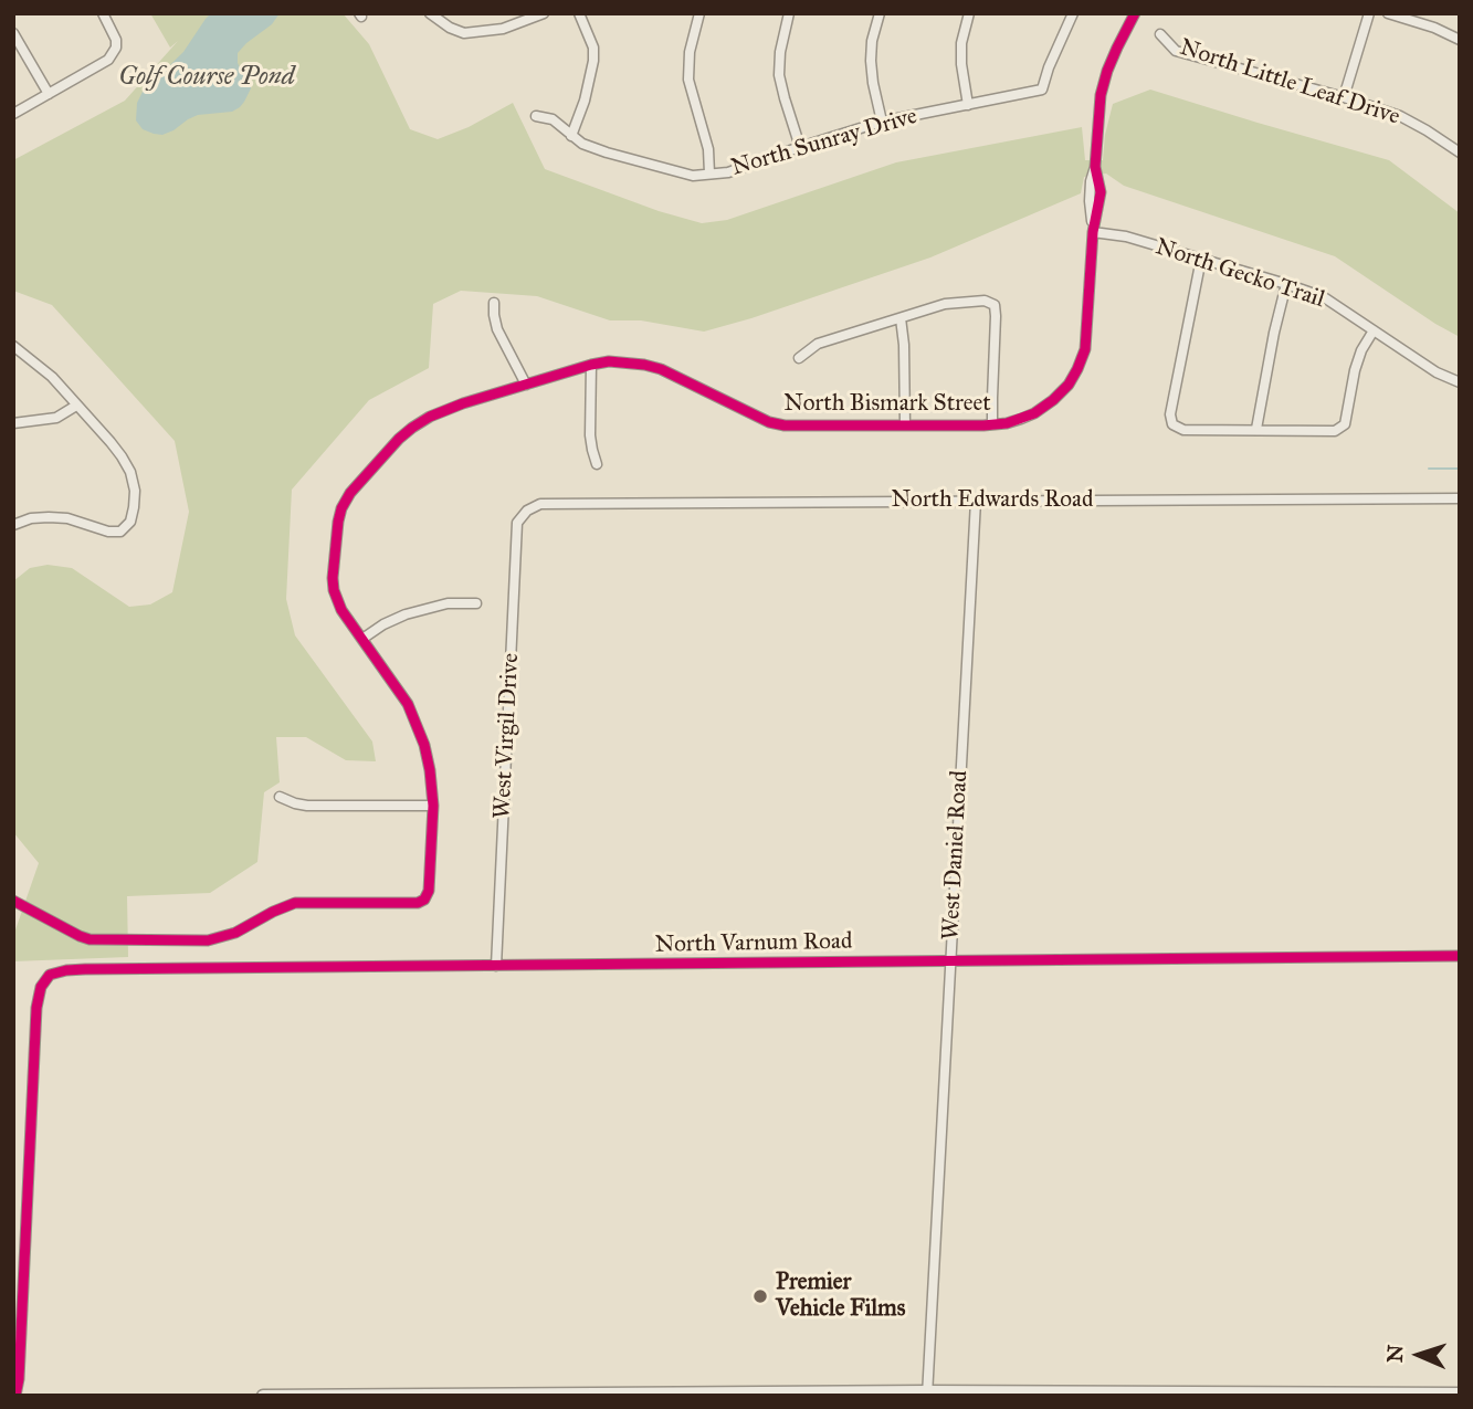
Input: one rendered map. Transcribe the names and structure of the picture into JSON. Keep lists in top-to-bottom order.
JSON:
{
  "streets": {
    "street": [
      "North Little Leaf Drive",
      "North Sunray Drive",
      "North Gecko Trail",
      "North Bismark Street",
      "North Edwards Road",
      "West Virgil Drive",
      "West Daniel Road",
      "North Varnum Road"
    ]
  },
  "crossings": [
    ["North Gecko Trail", "North Bismark Street"],
    ["North Edwards Road", "West Virgil Drive"],
    ["North Edwards Road", "West Daniel Road"],
    ["West Virgil Drive", "North Varnum Road"],
    ["West Daniel Road", "North Varnum Road"]
  ],
  "water": ["Golf Course Pond"],
  "places": ["Premier Vehicle Films"],
  "north": "left"
}
